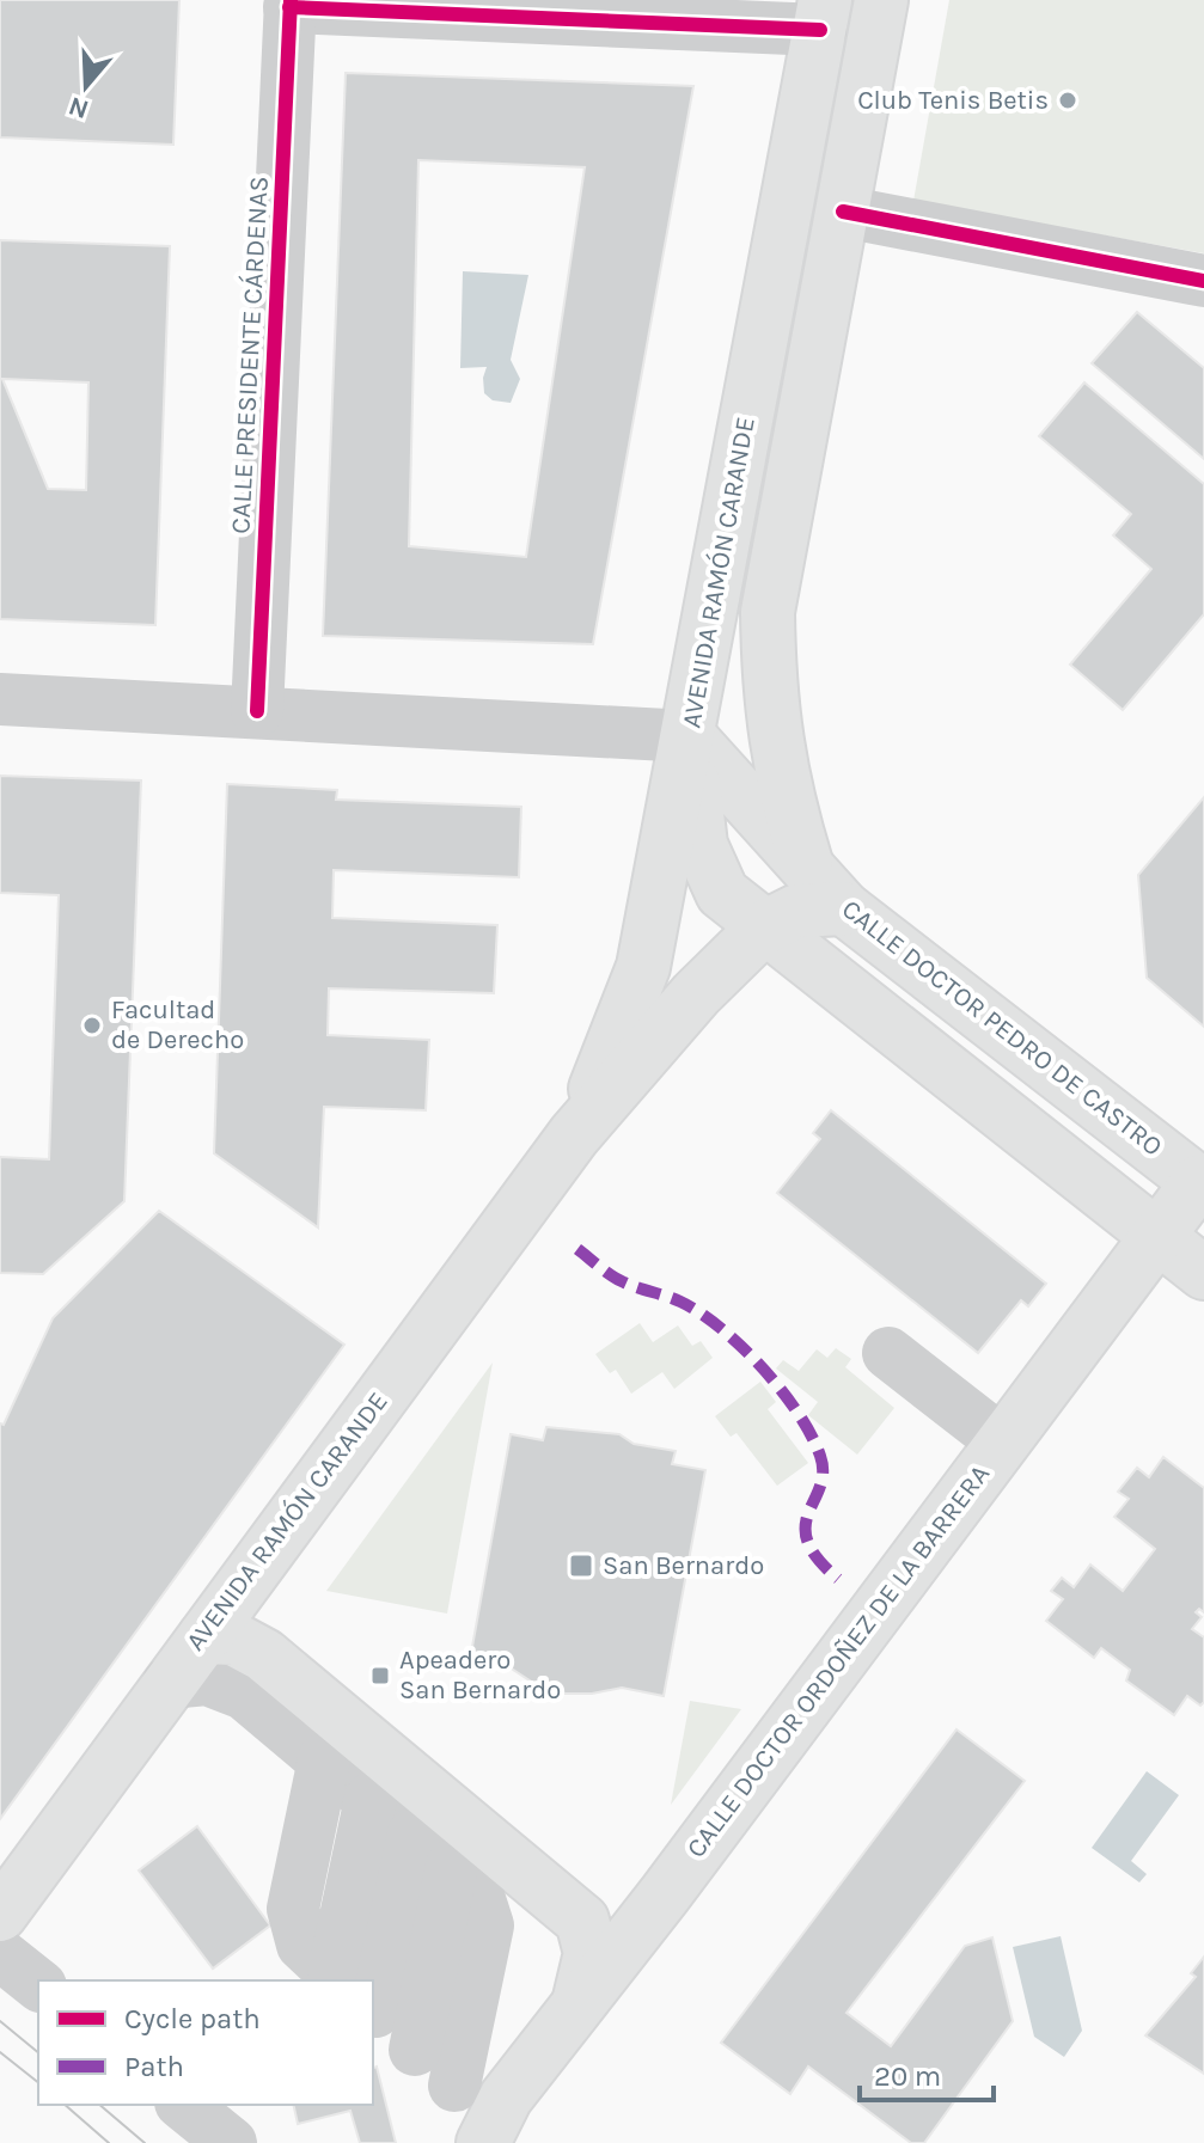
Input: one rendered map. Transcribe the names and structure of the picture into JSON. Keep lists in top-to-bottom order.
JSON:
{
  "streets": {
    "main road": ["AVENIDA RAMÓN CARANDE", "CALLE DOCTOR PEDRO DE CASTRO", "CALLE DOCTOR ORDOÑEZ DE LA BARRERA"],
    "street": ["CALLE PRESIDENTE CÁRDENAS"]
  },
  "crossings": [
    ["AVENIDA RAMÓN CARANDE", "CALLE DOCTOR PEDRO DE CASTRO"],
    ["CALLE DOCTOR PEDRO DE CASTRO", "CALLE DOCTOR ORDOÑEZ DE LA BARRERA"]
  ],
  "places": {
    "other": ["Club Tenis Betis", "Facultad de Derecho"],
    "transit": ["San Bernardo", "Apeadero San Bernardo"]
  },
  "legend": ["Cycle path", "Path"],
  "scale_bar": "20 m",
  "north": "bottom"
}
